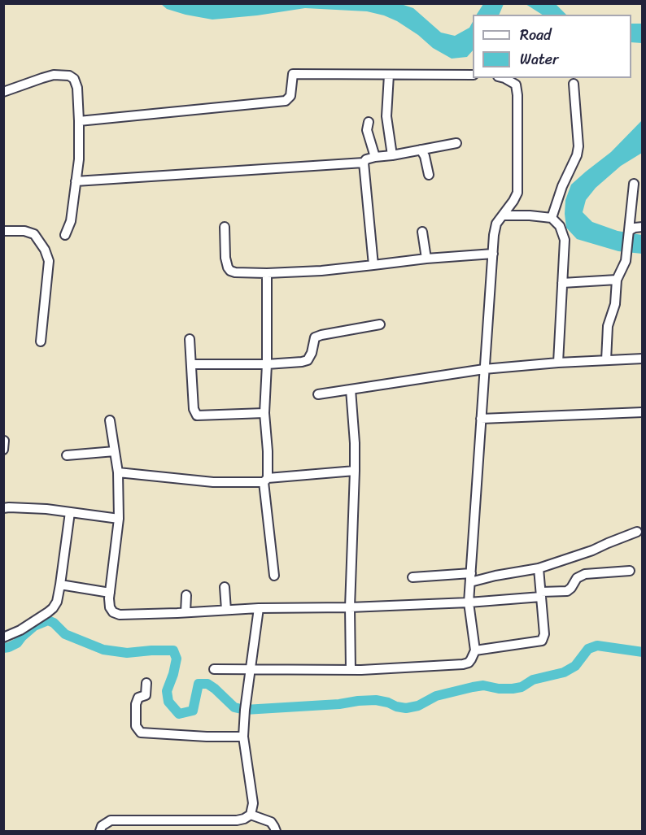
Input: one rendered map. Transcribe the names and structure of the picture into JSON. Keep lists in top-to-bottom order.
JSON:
{
  "legend": ["Road", "Water"]
}
